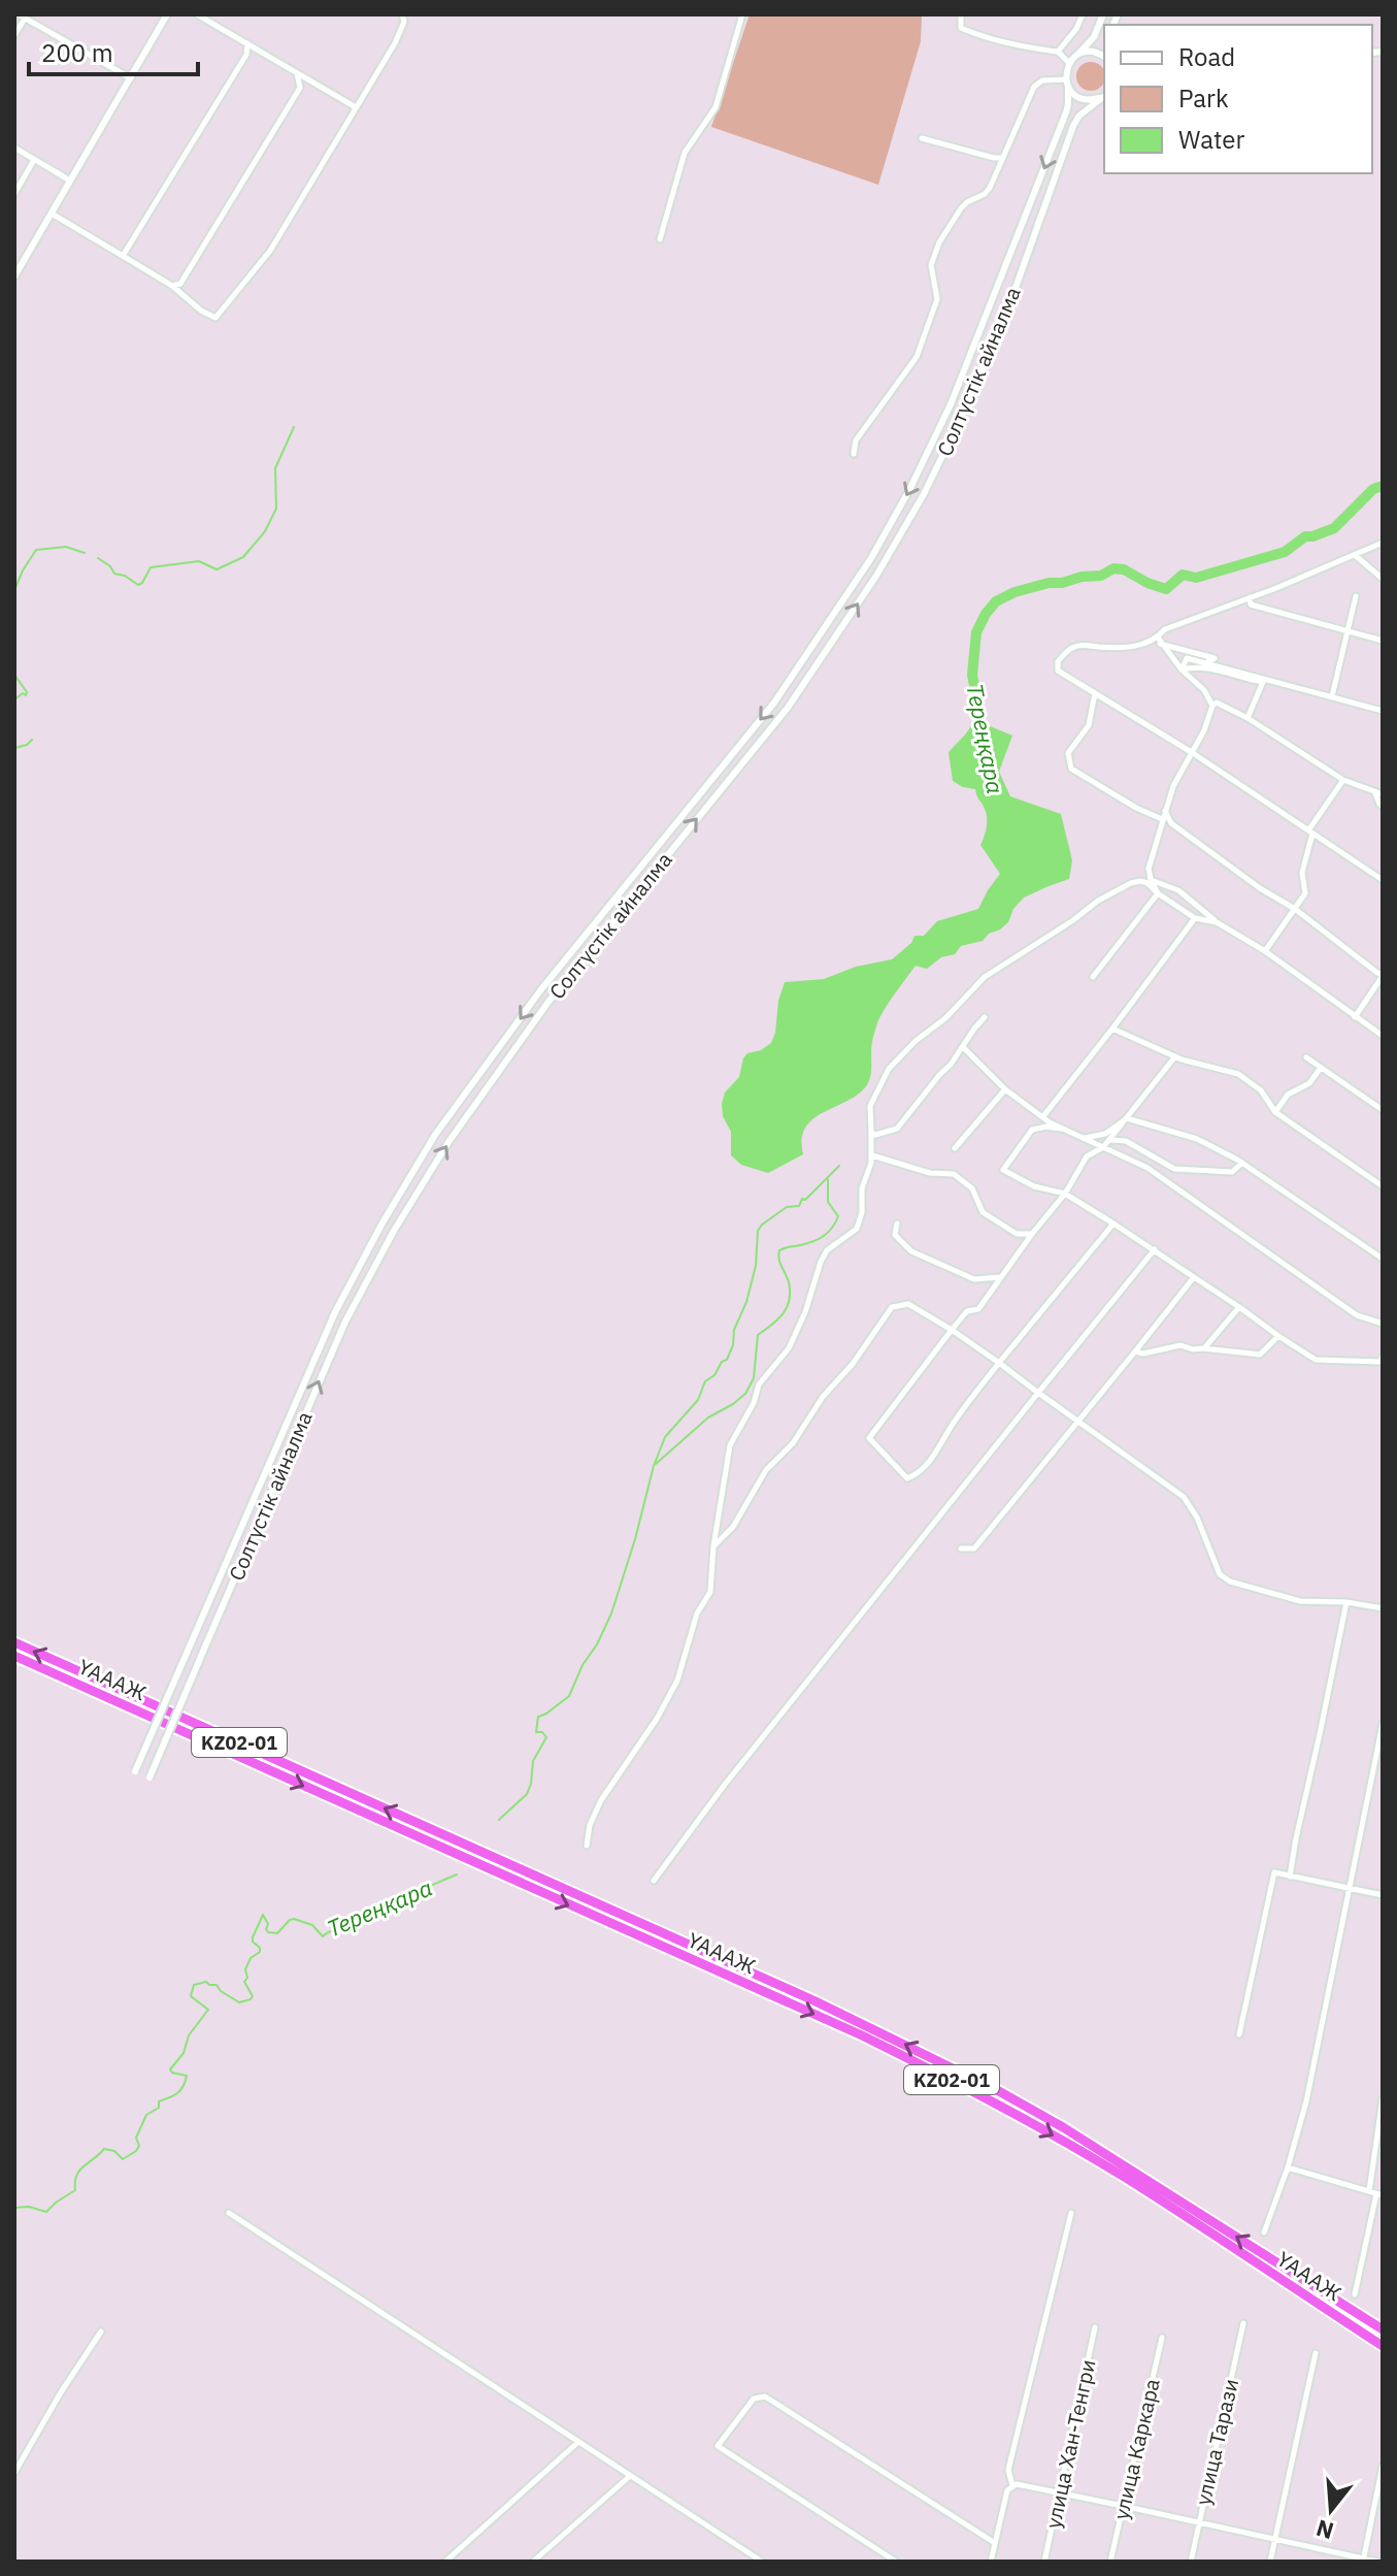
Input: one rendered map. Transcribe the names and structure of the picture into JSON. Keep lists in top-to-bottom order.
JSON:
{
  "streets": {
    "highway": ["ҮАААЖ", "KZ02-01"],
    "street": [
      "Солтүстік айналма",
      "улица Тарази",
      "улица Хан-Тенгри",
      "улица Каркара"
    ]
  },
  "water": ["Тереңқара"],
  "legend": ["Road", "Park", "Water"],
  "scale_bar": "200 m",
  "north": "bottom"
}
